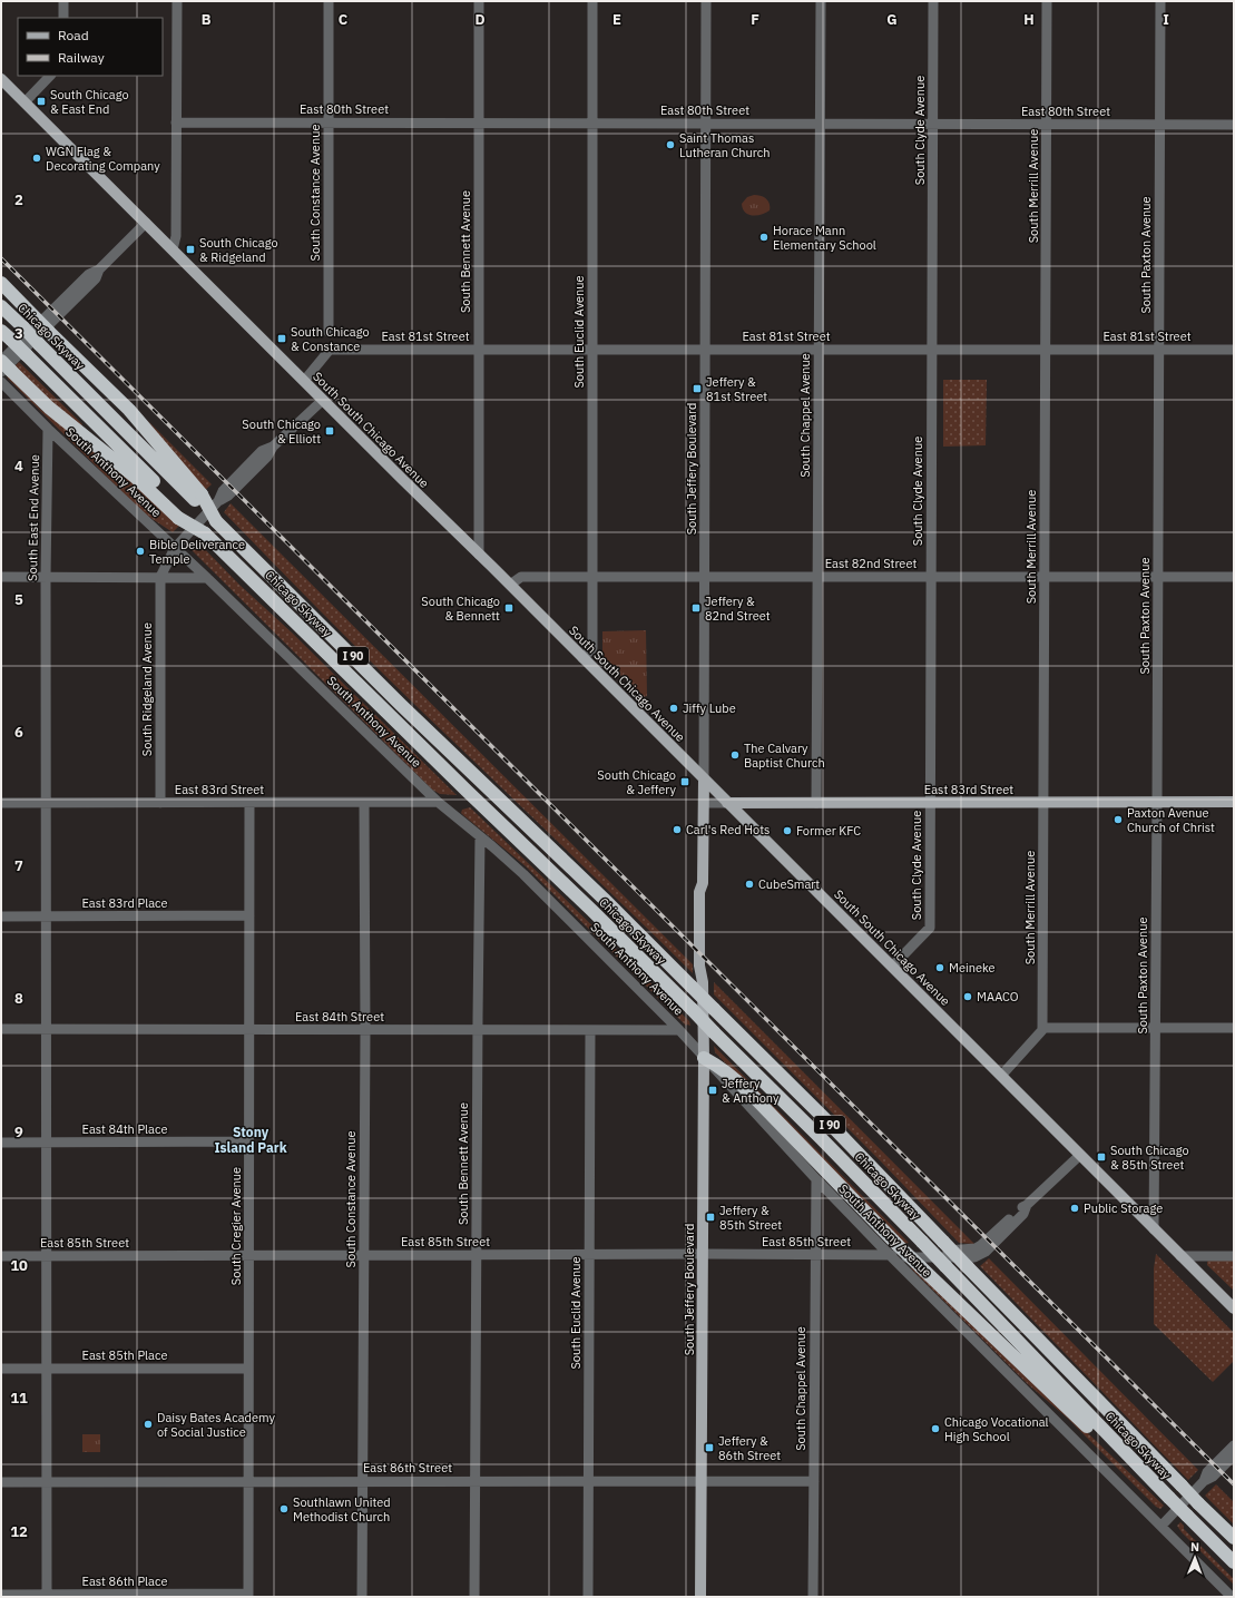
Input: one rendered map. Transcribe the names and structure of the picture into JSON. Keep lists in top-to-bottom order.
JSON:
{
  "streets": {
    "highway": ["Chicago Skyway", "I 90"],
    "main road": ["South South Chicago Avenue", "South Jeffery Boulevard", "East 83rd Street"],
    "street": [
      "East 80th Street",
      "South Clyde Avenue",
      "South Merrill Avenue",
      "South Constance Avenue",
      "South Bennett Avenue",
      "South Paxton Avenue",
      "South Euclid Avenue",
      "East 81st Street",
      "South Chappel Avenue",
      "South Anthony Avenue",
      "South East End Avenue",
      "East 82nd Street",
      "South Ridgeland Avenue",
      "East 83rd Place",
      "East 84th Street",
      "East 84th Place",
      "South Cregier Avenue",
      "East 85th Street",
      "East 85th Place",
      "East 86th Street",
      "East 86th Place"
    ]
  },
  "crossings": [
    ["East 80th Street", "South Clyde Avenue"],
    ["East 80th Street", "South Merrill Avenue"],
    ["East 80th Street", "South Constance Avenue"],
    ["East 80th Street", "South Bennett Avenue"],
    ["East 80th Street", "South Paxton Avenue"],
    ["East 80th Street", "South Euclid Avenue"],
    ["East 80th Street", "South Chappel Avenue"],
    ["East 80th Street", "South Jeffery Boulevard"],
    ["South Clyde Avenue", "East 81st Street"],
    ["South Clyde Avenue", "South South Chicago Avenue"],
    ["South Clyde Avenue", "East 82nd Street"],
    ["South Clyde Avenue", "East 83rd Street"],
    ["South Merrill Avenue", "East 81st Street"],
    ["South Merrill Avenue", "East 82nd Street"],
    ["South Merrill Avenue", "East 83rd Street"],
    ["South Constance Avenue", "East 83rd Street"],
    ["South Constance Avenue", "East 84th Street"],
    ["South Constance Avenue", "East 85th Street"],
    ["South Constance Avenue", "East 86th Street"],
    ["South Bennett Avenue", "East 81st Street"],
    ["South Bennett Avenue", "South South Chicago Avenue"],
    ["South Bennett Avenue", "South Anthony Avenue"],
    ["South Bennett Avenue", "East 84th Street"],
    ["South Bennett Avenue", "East 85th Street"],
    ["South Bennett Avenue", "East 86th Street"],
    ["South Paxton Avenue", "East 81st Street"],
    ["South Paxton Avenue", "South South Chicago Avenue"],
    ["South Paxton Avenue", "East 82nd Street"],
    ["South Paxton Avenue", "East 83rd Street"],
    ["South Euclid Avenue", "East 81st Street"],
    ["South Euclid Avenue", "South South Chicago Avenue"],
    ["South Euclid Avenue", "East 82nd Street"],
    ["South Euclid Avenue", "East 84th Street"],
    ["South Euclid Avenue", "East 85th Street"],
    ["South Euclid Avenue", "East 86th Street"],
    ["Chicago Skyway", "South Jeffery Boulevard"],
    ["East 81st Street", "South Chappel Avenue"],
    ["East 81st Street", "South South Chicago Avenue"],
    ["East 81st Street", "South Jeffery Boulevard"],
    ["South Chappel Avenue", "South Anthony Avenue"],
    ["South Chappel Avenue", "East 82nd Street"],
    ["South Chappel Avenue", "East 83rd Street"],
    ["South Chappel Avenue", "East 85th Street"],
    ["South Chappel Avenue", "East 86th Street"],
    ["South South Chicago Avenue", "South Jeffery Boulevard"],
    ["South South Chicago Avenue", "East 82nd Street"],
    ["South South Chicago Avenue", "East 83rd Street"],
    ["South South Chicago Avenue", "East 85th Street"],
    ["South Jeffery Boulevard", "South Anthony Avenue"],
    ["South Jeffery Boulevard", "East 82nd Street"],
    ["South Jeffery Boulevard", "East 83rd Street"],
    ["South Jeffery Boulevard", "East 85th Street"],
    ["South Jeffery Boulevard", "East 86th Street"],
    ["South Anthony Avenue", "South East End Avenue"],
    ["South Anthony Avenue", "East 83rd Street"],
    ["South Anthony Avenue", "East 84th Street"],
    ["South Anthony Avenue", "East 85th Street"],
    ["South East End Avenue", "East 83rd Street"],
    ["South East End Avenue", "East 83rd Place"],
    ["South East End Avenue", "East 84th Street"],
    ["South East End Avenue", "East 84th Place"],
    ["South East End Avenue", "East 85th Street"],
    ["South East End Avenue", "East 85th Place"],
    ["South East End Avenue", "East 86th Street"],
    ["South East End Avenue", "East 86th Place"],
    ["South Ridgeland Avenue", "East 83rd Street"],
    ["East 83rd Street", "South Cregier Avenue"],
    ["East 83rd Place", "South Cregier Avenue"],
    ["East 84th Street", "South Cregier Avenue"],
    ["East 84th Place", "South Cregier Avenue"],
    ["South Cregier Avenue", "East 85th Street"],
    ["South Cregier Avenue", "East 85th Place"],
    ["South Cregier Avenue", "East 86th Street"],
    ["South Cregier Avenue", "East 86th Place"]
  ],
  "districts": ["Stony Island Park"],
  "places": {
    "transit": [
      "South Chicago & East End",
      "South Chicago & Ridgeland",
      "South Chicago & Constance",
      "Jeffery & 81st Street",
      "South Chicago & Elliott",
      "South Chicago & Bennett",
      "Jeffery & 82nd Street",
      "South Chicago & Jeffery",
      "Jeffery & Anthony",
      "South Chicago & 85th Street",
      "Jeffery & 85th Street",
      "Jeffery & 86th Street"
    ],
    "other": [
      "Saint Thomas Lutheran Church",
      "WGN Flag & Decorating Company",
      "Horace Mann Elementary School",
      "Bible Deliverance Temple",
      "Jiffy Lube",
      "The Calvary Baptist Church",
      "Paxton Avenue Church of Christ",
      "Carl's Red Hots",
      "Former KFC",
      "CubeSmart",
      "Meineke",
      "MAACO",
      "Public Storage",
      "Daisy Bates Academy of Social Justice",
      "Chicago Vocational High School",
      "Southlawn United Methodist Church"
    ]
  },
  "legend": ["Road", "Railway"],
  "north": "top",
  "grid": {
    "columns": [
      "B",
      "C",
      "D",
      "E",
      "F",
      "G",
      "H",
      "I"
    ],
    "rows": [
      "2",
      "3",
      "4",
      "5",
      "6",
      "7",
      "8",
      "9",
      "10",
      "11",
      "12"
    ]
  }
}
